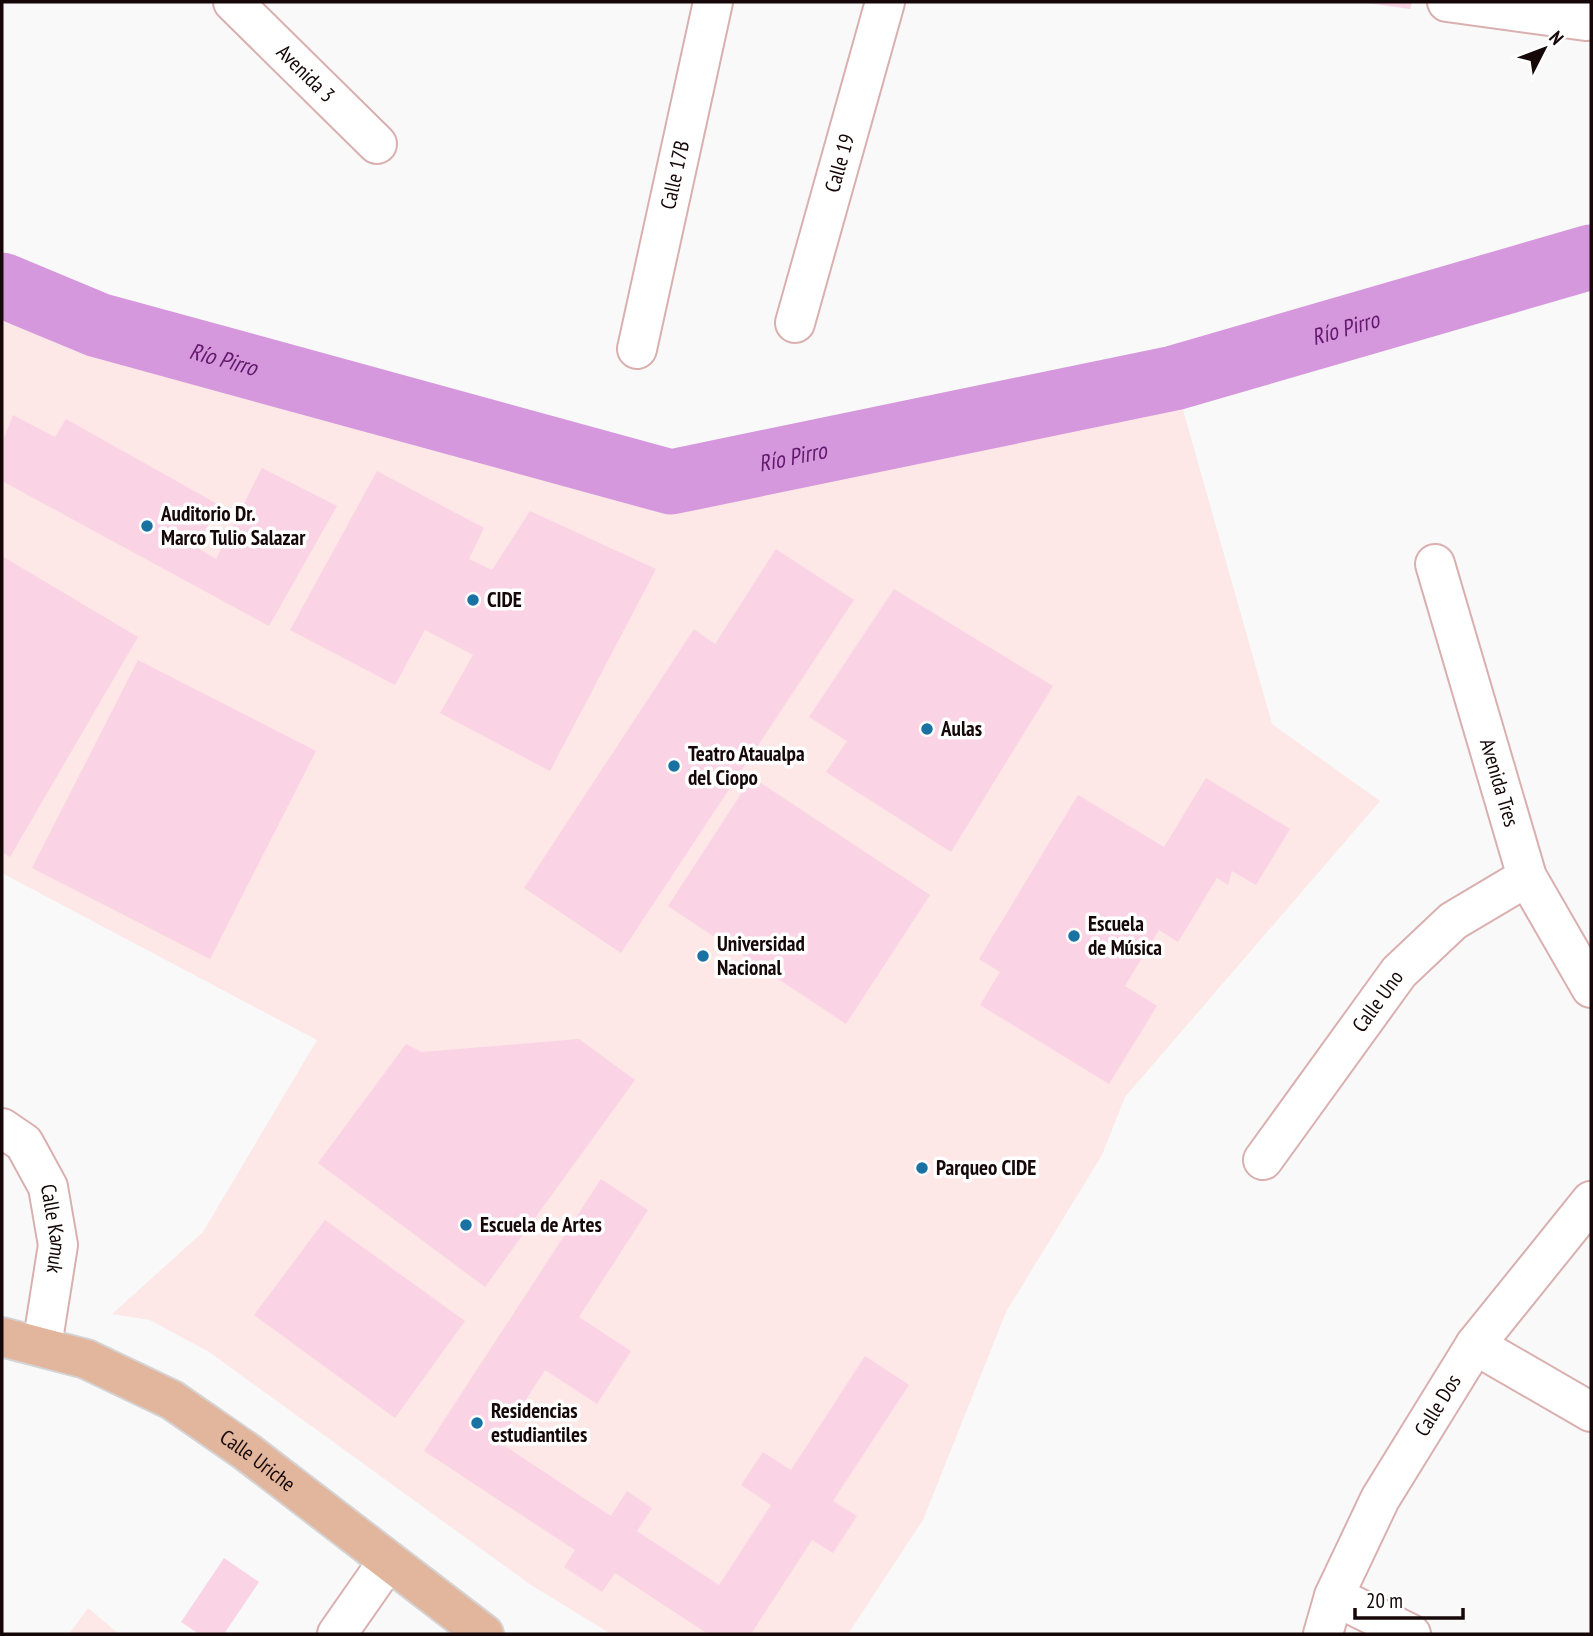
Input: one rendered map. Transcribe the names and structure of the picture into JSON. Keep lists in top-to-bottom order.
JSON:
{
  "streets": {
    "main road": ["Calle Uriche"],
    "street": [
      "Avenida 3",
      "Calle 19",
      "Calle 17B",
      "Avenida Tres",
      "Calle Uno",
      "Calle Kamuk",
      "Calle Dos"
    ]
  },
  "crossings": [
    ["Avenida Tres", "Calle Uno"],
    ["Calle Kamuk", "Calle Uriche"]
  ],
  "water": ["Río Pirro"],
  "places": [
    "Auditorio Dr. Marco Tulio Salazar",
    "CIDE",
    "Aulas",
    "Teatro Ataualpa del Ciopo",
    "Escuela de Música",
    "Universidad Nacional",
    "Parqueo CIDE",
    "Escuela de Artes",
    "Residencias estudiantiles"
  ],
  "scale_bar": "20 m",
  "north": "top right"
}
